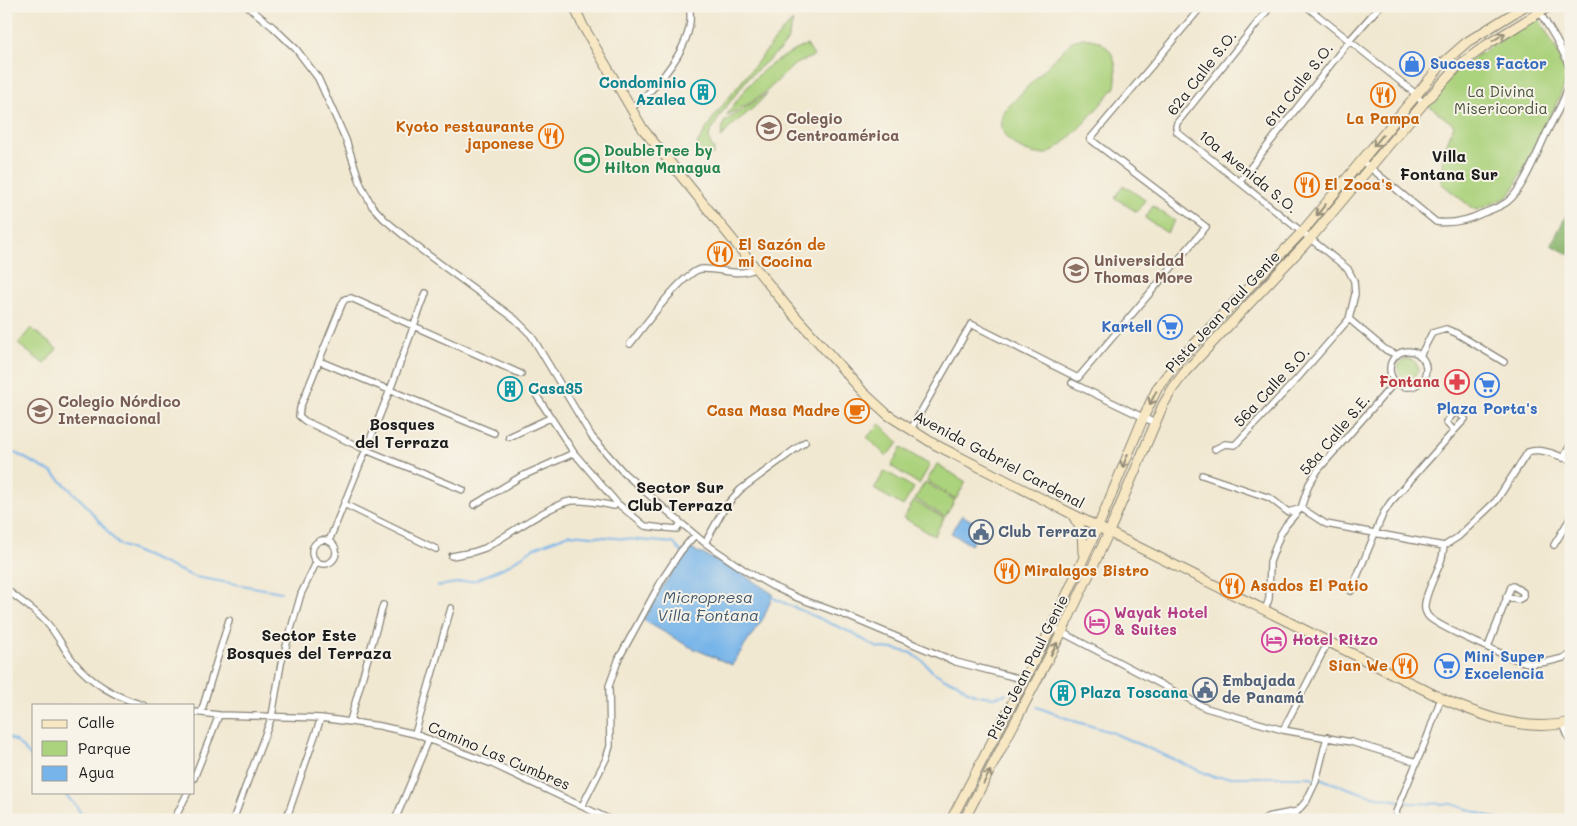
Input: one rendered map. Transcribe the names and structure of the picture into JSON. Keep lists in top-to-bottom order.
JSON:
{
  "streets": {
    "main road": ["Pista Jean Paul Genie", "Avenida Gabriel Cardenal"],
    "street": [
      "62a Calle S.O.",
      "61a Calle S.O.",
      "10a Avenida S.O.",
      "56a Calle S.O.",
      "58a Calle S.E.",
      "Camino Las Cumbres"
    ]
  },
  "crossings": [
    ["62a Calle S.O.", "10a Avenida S.O."],
    ["61a Calle S.O.", "10a Avenida S.O."],
    ["10a Avenida S.O.", "Pista Jean Paul Genie"],
    ["10a Avenida S.O.", "56a Calle S.O."],
    ["Pista Jean Paul Genie", "Avenida Gabriel Cardenal"]
  ],
  "districts": [
    "Villa Fontana Sur",
    "Bosques del Terraza",
    "Sector Sur Club Terraza",
    "Sector Este Bosques del Terraza"
  ],
  "water": ["Micropresa Villa Fontana"],
  "parks": ["La Divina Misericordia"],
  "places": {
    "shop": ["Success Factor"],
    "building": ["Condominio Azalea", "Casa35", "Plaza Toscana"],
    "restaurant": [
      "La Pampa",
      "Kyoto restaurante japonese",
      "El Zoca's",
      "El Sazón de mi Cocina",
      "Miralagos Bistro",
      "Asados El Patio",
      "Sian We"
    ],
    "school or university": ["Colegio Centroamérica", "Universidad Thomas More", "Colegio Nórdico Internacional"],
    "sports": ["DoubleTree by Hilton Managua"],
    "supermarket": ["Kartell", "Plaza Porta's", "Mini Super Excelencia"],
    "pharmacy": ["Fontana"],
    "cafe": ["Casa Masa Madre"],
    "public building": ["Club Terraza", "Embajada de Panamá"],
    "hotel": ["Wayak Hotel & Suites", "Hotel Ritzo"]
  },
  "legend": ["Calle", "Parque", "Agua"]
}
